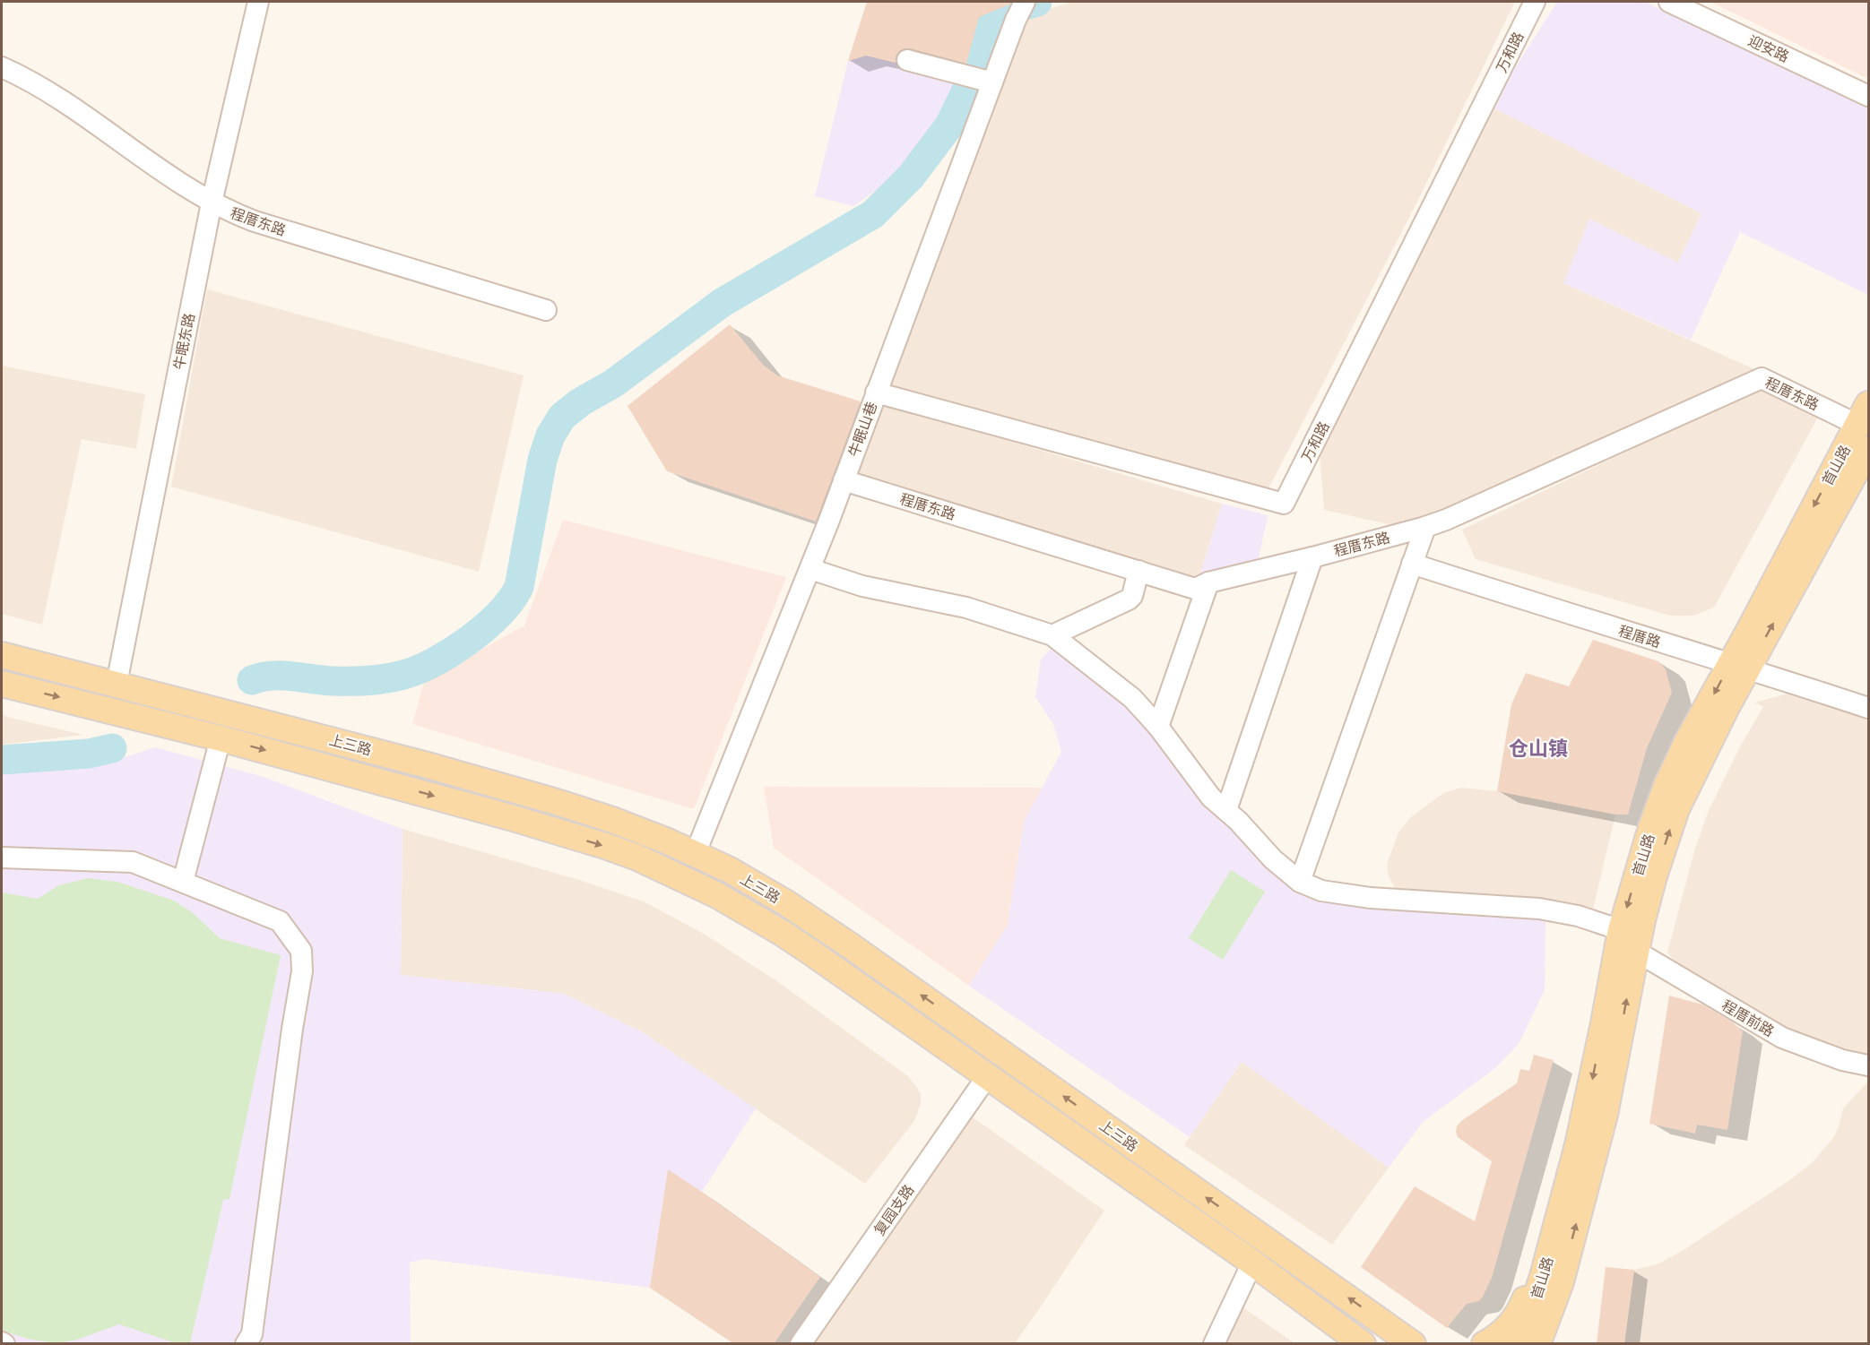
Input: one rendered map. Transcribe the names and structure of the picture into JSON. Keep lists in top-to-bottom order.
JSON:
{
  "streets": {
    "main road": ["首山路", "上三路"],
    "street": [
      "迎安路",
      "万和路",
      "程厝东路",
      "牛眠东路",
      "牛眠山巷",
      "程厝路",
      "程厝前路",
      "复园支路"
    ]
  },
  "crossings": [
    ["万和路", "牛眠山巷"],
    ["程厝东路", "牛眠东路"],
    ["程厝东路", "牛眠山巷"],
    ["程厝东路", "首山路"],
    ["牛眠东路", "上三路"],
    ["牛眠山巷", "上三路"],
    ["首山路", "程厝路"],
    ["首山路", "程厝前路"],
    ["上三路", "复园支路"]
  ],
  "districts": ["仓山镇"]
}
